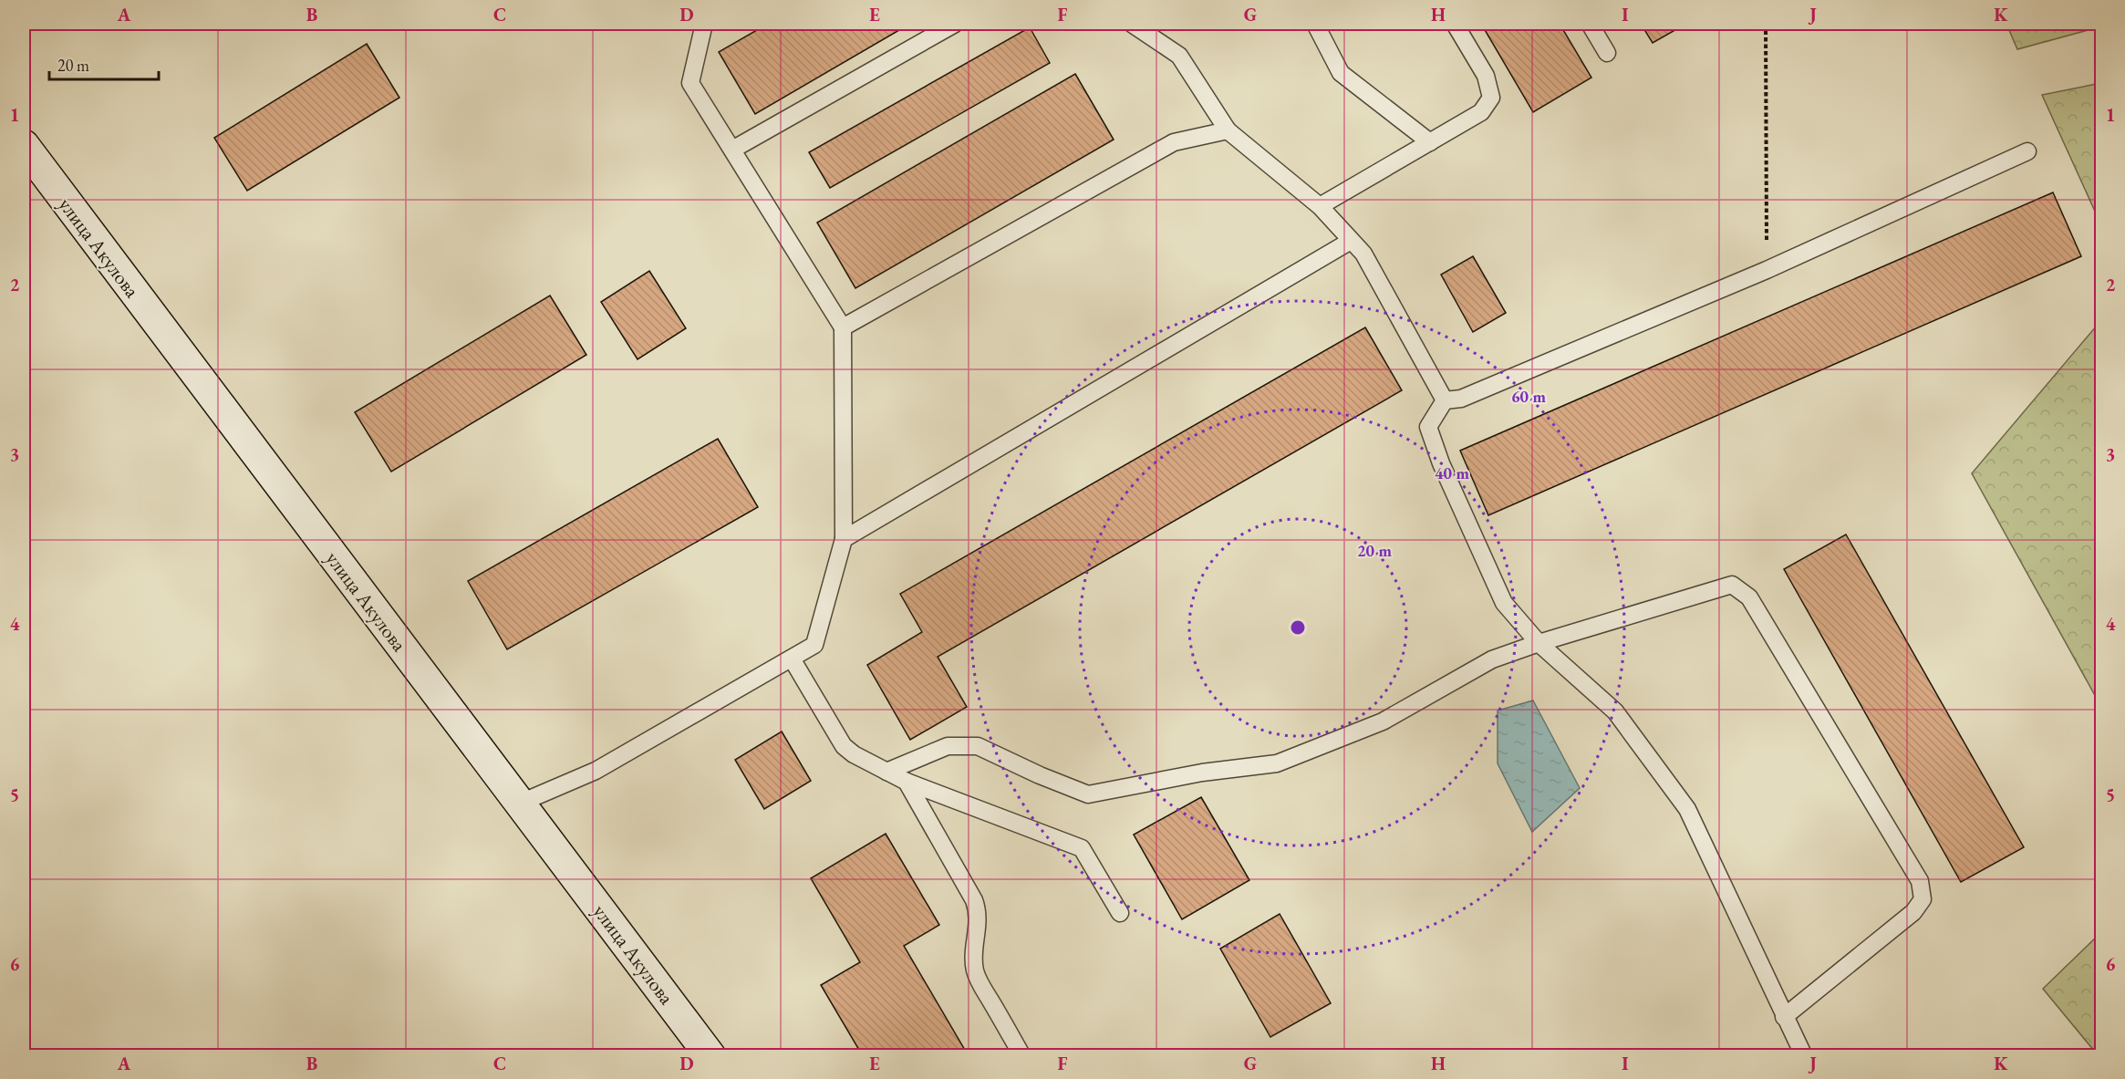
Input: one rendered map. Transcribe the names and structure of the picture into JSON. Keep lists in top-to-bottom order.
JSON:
{
  "streets": {
    "main road": ["улица Акулова"]
  },
  "scale_bar": "20 m",
  "grid": {
    "columns": [
      "A",
      "B",
      "C",
      "D",
      "E",
      "F",
      "G",
      "H",
      "I",
      "J",
      "K"
    ],
    "rows": [
      "1",
      "2",
      "3",
      "4",
      "5",
      "6"
    ]
  },
  "rings": ["60 m", "40 m", "20 m"]
}
